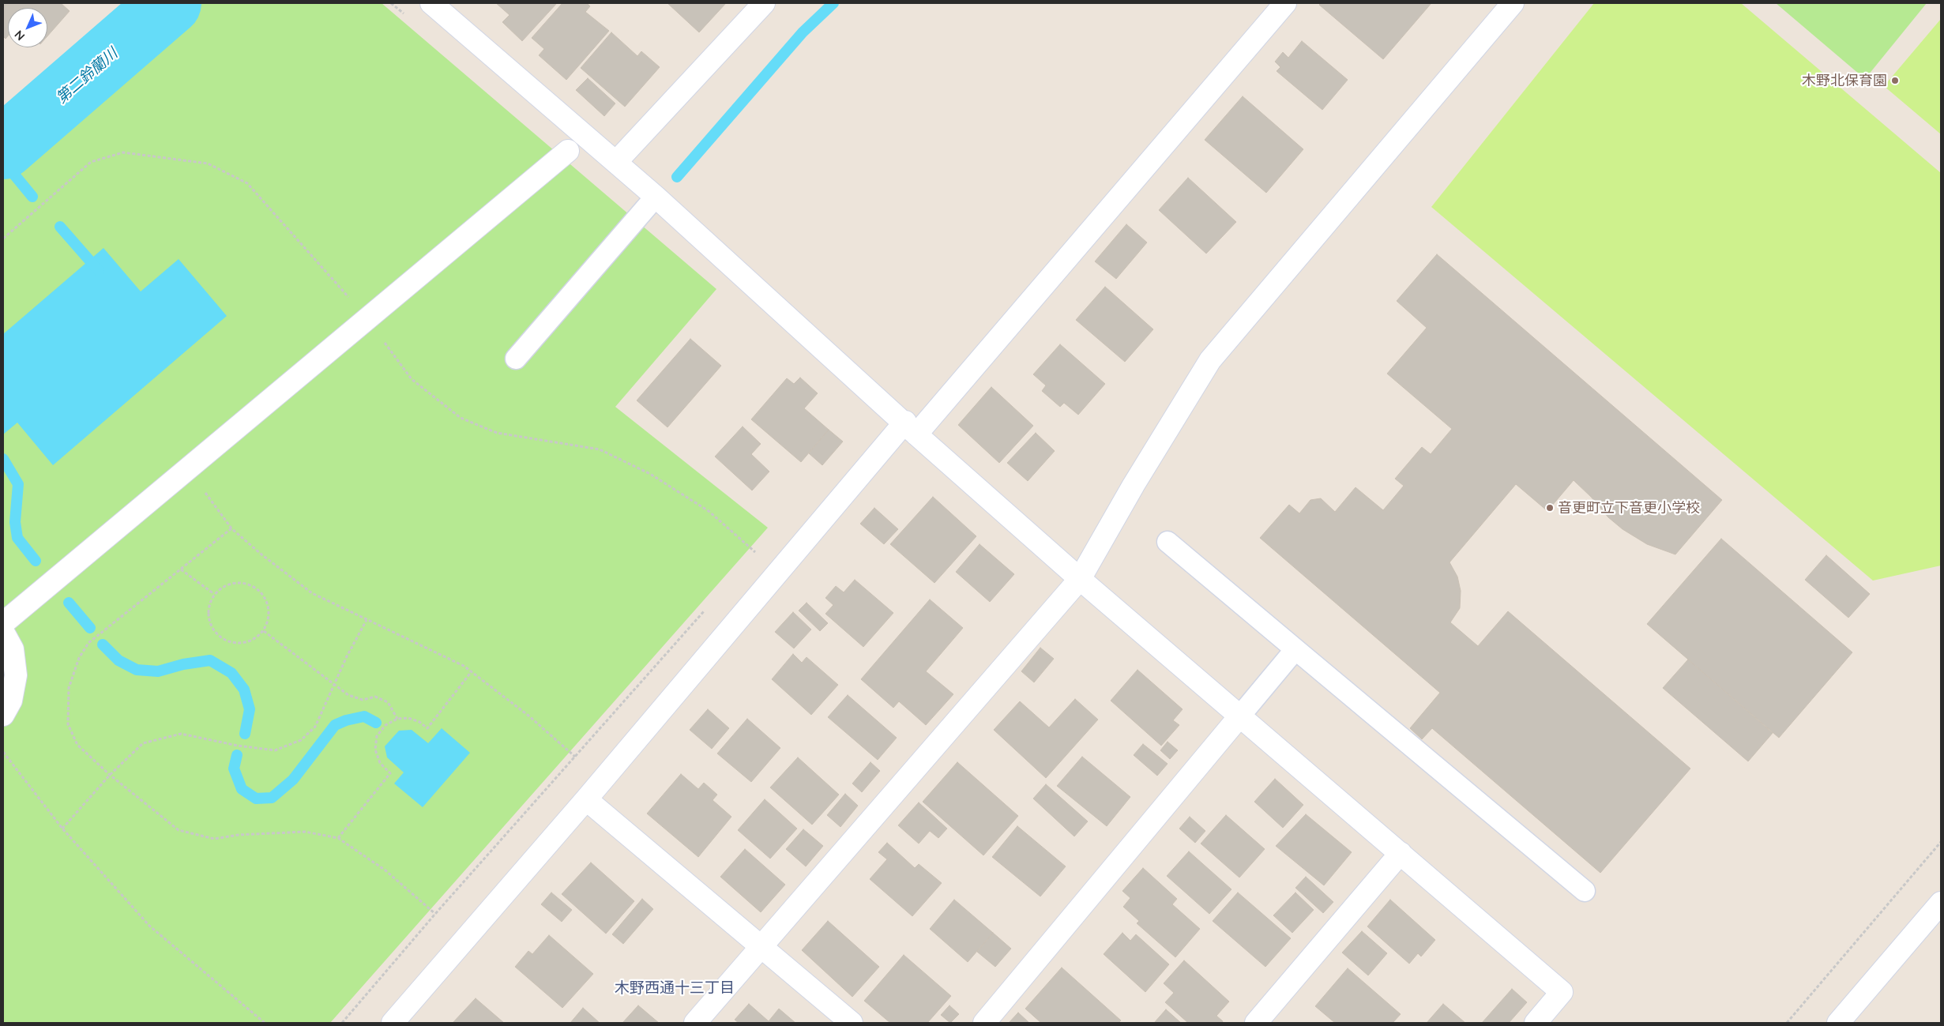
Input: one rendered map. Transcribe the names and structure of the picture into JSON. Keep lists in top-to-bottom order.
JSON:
{
  "districts": ["木野西通十三丁目"],
  "water": ["第二鈴蘭川"],
  "places": ["木野北保育園", "音更町立下音更小学校"],
  "north": "bottom left"
}
